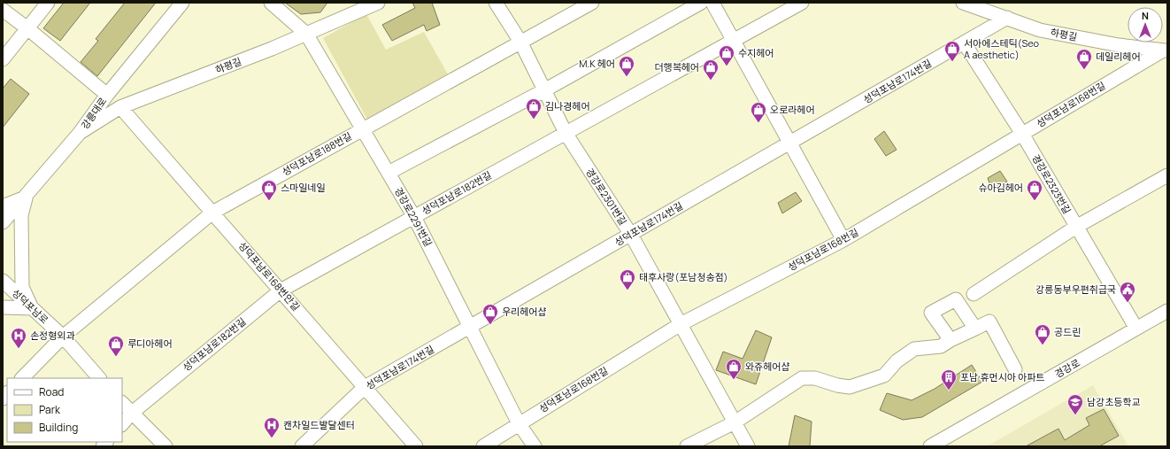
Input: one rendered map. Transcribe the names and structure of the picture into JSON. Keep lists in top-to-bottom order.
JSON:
{
  "streets": {
    "street": [
      "하평길",
      "성덕포남로174번길",
      "성덕포남로168번길",
      "강릉대로",
      "성덕포남로188번길",
      "경강로2323번길",
      "성덕포남로182번길",
      "경강로2301번길",
      "경강로2291번길",
      "성덕포남로168번안길",
      "성덕포남로",
      "경강로"
    ]
  },
  "crossings": [
    ["하평길", "성덕포남로174번길"],
    ["하평길", "성덕포남로168번길"],
    ["하평길", "강릉대로"],
    ["하평길", "경강로2291번길"],
    ["하평길", "성덕포남로168번안길"],
    ["성덕포남로174번길", "경강로2323번길"],
    ["성덕포남로174번길", "경강로2301번길"],
    ["성덕포남로174번길", "경강로2291번길"],
    ["성덕포남로174번길", "성덕포남로168번안길"],
    ["성덕포남로168번길", "경강로2323번길"],
    ["성덕포남로168번길", "경강로2301번길"],
    ["성덕포남로168번길", "경강로2291번길"],
    ["성덕포남로188번길", "경강로2301번길"],
    ["성덕포남로188번길", "경강로2291번길"],
    ["성덕포남로188번길", "성덕포남로168번안길"],
    ["성덕포남로188번길", "성덕포남로"],
    ["경강로2323번길", "경강로"],
    ["성덕포남로182번길", "경강로2301번길"],
    ["성덕포남로182번길", "경강로2291번길"],
    ["성덕포남로182번길", "성덕포남로168번안길"]
  ],
  "places": {
    "shop": [
      "서아에스테틱(Seo A aesthetic)",
      "수지헤어",
      "데일리헤어",
      "M.K 헤어",
      "더행복헤어",
      "김나경헤어",
      "오로라헤어",
      "스마일네일",
      "슈아김헤어",
      "태후사랑(포남청송점)",
      "우리헤어샵",
      "공드린",
      "루디아헤어",
      "와쥬헤어샵"
    ],
    "public building": ["강릉동부우편취급국"],
    "hospital": ["손정형외과", "캔차일드발달센터"],
    "building": ["포남 휴먼시아 아파트"],
    "school or university": ["남강초등학교"]
  },
  "legend": ["Road", "Park", "Building"],
  "north": "top"
}
